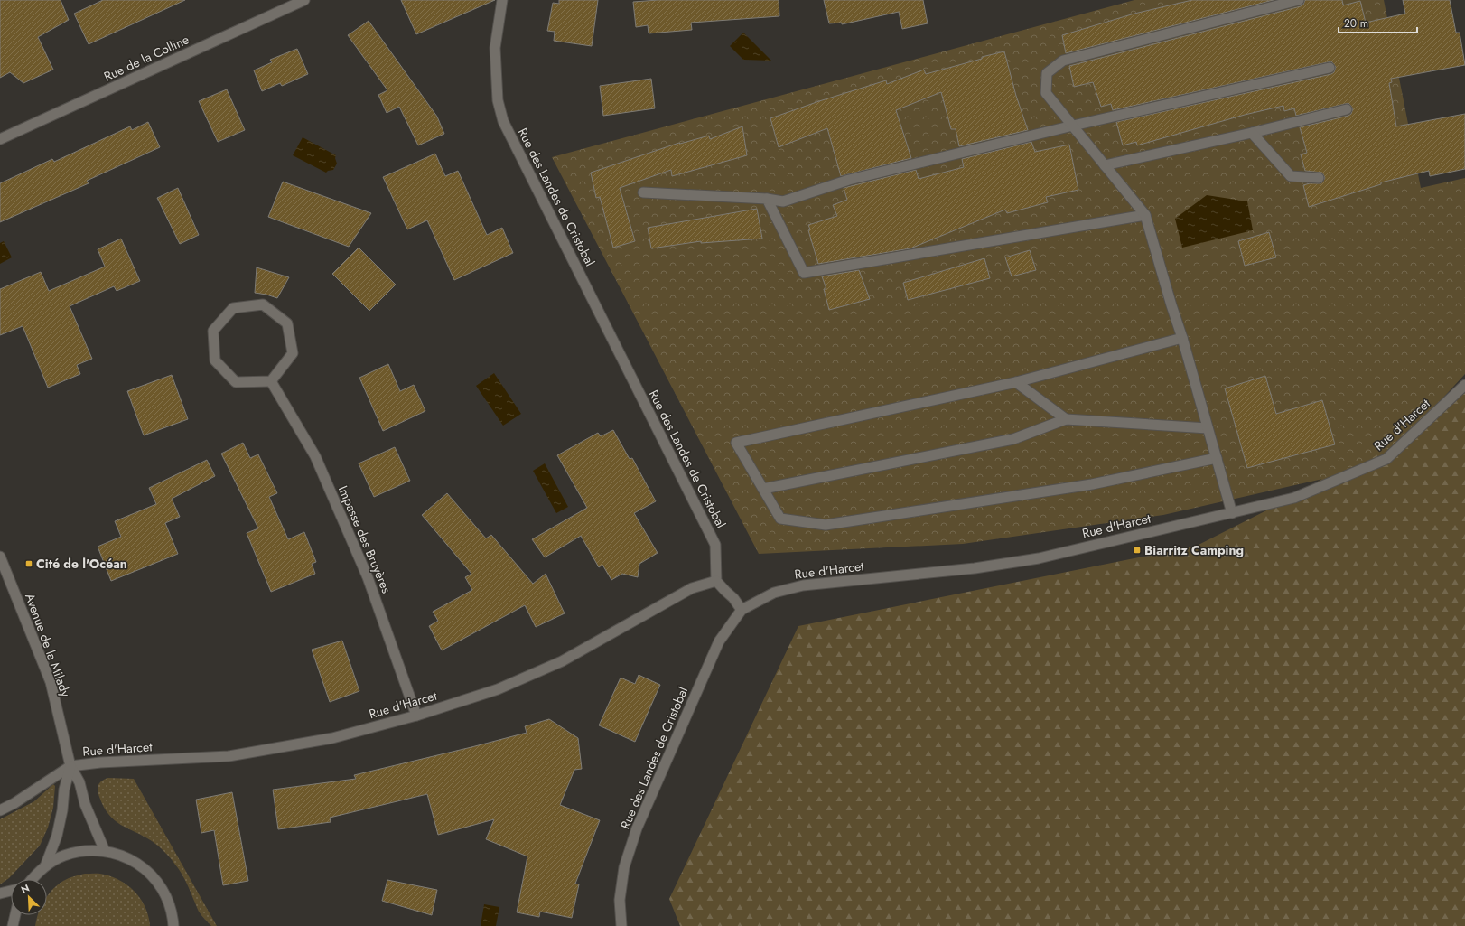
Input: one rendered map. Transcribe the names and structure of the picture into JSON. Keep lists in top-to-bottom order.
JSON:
{
  "streets": {
    "street": [
      "Rue de la Colline",
      "Rue des Landes de Cristobal",
      "Rue d'Harcet",
      "Impasse des Bruyères",
      "Avenue de la Milady"
    ]
  },
  "crossings": [
    ["Rue des Landes de Cristobal", "Rue d'Harcet"],
    ["Rue d'Harcet", "Impasse des Bruyères"],
    ["Rue d'Harcet", "Avenue de la Milady"]
  ],
  "places": {
    "transit": ["Biarritz Camping", "Cité de l'Océan"]
  },
  "scale_bar": "20 m",
  "north": "top left"
}
